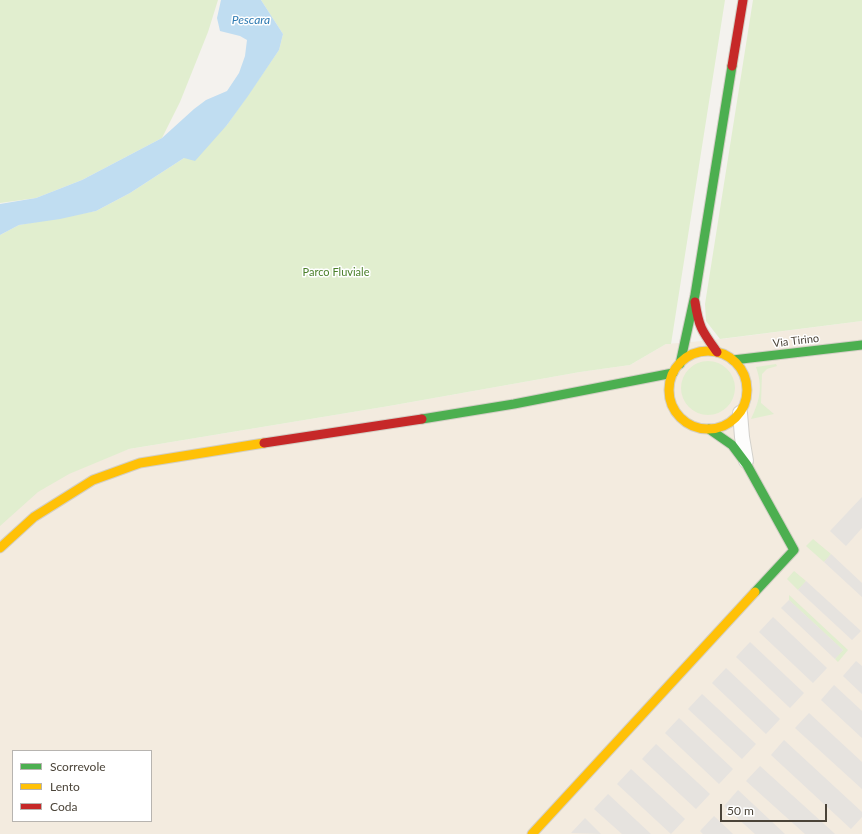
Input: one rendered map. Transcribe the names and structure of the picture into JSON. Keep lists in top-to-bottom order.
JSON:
{
  "streets": {
    "street": ["Via Tirino"]
  },
  "water": ["Pescara"],
  "parks": ["Parco Fluviale"],
  "legend": ["Scorrevole", "Lento", "Coda"],
  "scale_bar": "50 m"
}
